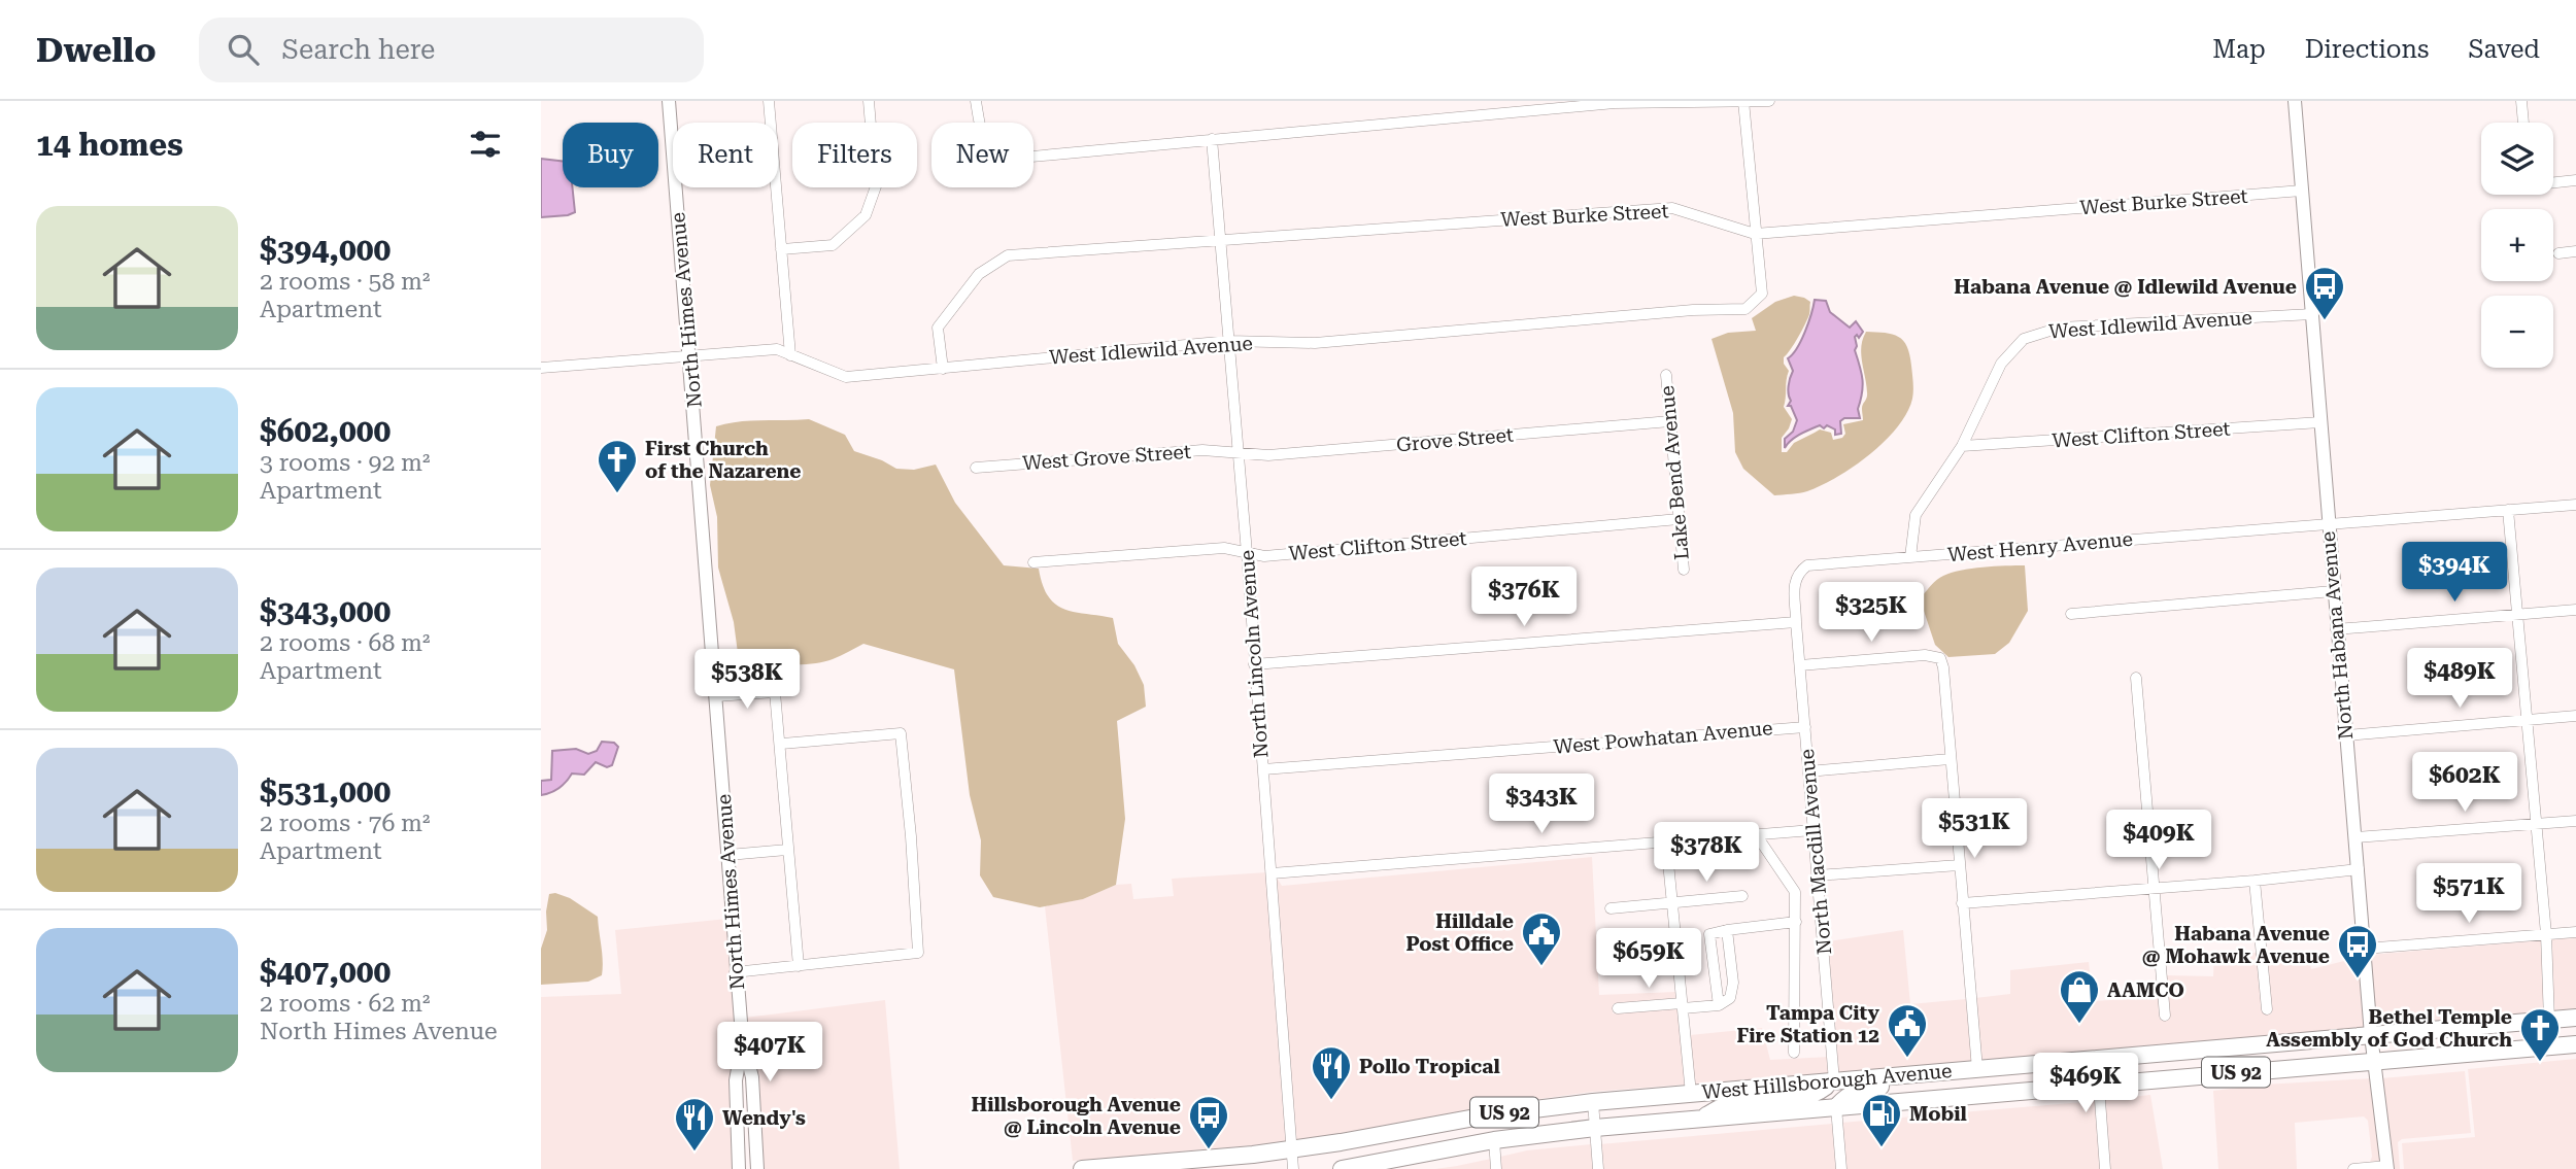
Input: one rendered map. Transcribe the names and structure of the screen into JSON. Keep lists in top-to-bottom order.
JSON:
{
  "streets": {
    "main road": ["US 92", "West Hillsborough Avenue"],
    "street": [
      "West Burke Street",
      "North Himes Avenue",
      "West Idlewild Avenue",
      "West Clifton Street",
      "Grove Street",
      "West Grove Street",
      "Lake Bend Avenue",
      "West Henry Avenue",
      "North Habana Avenue",
      "North Lincoln Avenue",
      "West Powhatan Avenue",
      "North Macdill Avenue"
    ]
  },
  "crossings": [
    ["West Burke Street", "West Idlewild Avenue"],
    ["West Burke Street", "North Habana Avenue"],
    ["West Burke Street", "North Lincoln Avenue"],
    ["North Himes Avenue", "West Idlewild Avenue"],
    ["West Idlewild Avenue", "West Clifton Street"],
    ["West Idlewild Avenue", "North Habana Avenue"],
    ["West Idlewild Avenue", "North Lincoln Avenue"],
    ["West Clifton Street", "Lake Bend Avenue"],
    ["West Clifton Street", "North Habana Avenue"],
    ["West Clifton Street", "North Lincoln Avenue"],
    ["Grove Street", "West Grove Street"],
    ["Grove Street", "Lake Bend Avenue"],
    ["Grove Street", "North Lincoln Avenue"],
    ["West Grove Street", "North Lincoln Avenue"],
    ["West Henry Avenue", "North Habana Avenue"],
    ["West Henry Avenue", "North Macdill Avenue"],
    ["North Habana Avenue", "West Hillsborough Avenue"],
    ["North Lincoln Avenue", "West Powhatan Avenue"],
    ["North Lincoln Avenue", "West Hillsborough Avenue"],
    ["West Powhatan Avenue", "North Macdill Avenue"],
    ["North Macdill Avenue", "West Hillsborough Avenue"]
  ],
  "places": {
    "bus stop": ["Habana Avenue @ Idlewild Avenue", "Habana Avenue @ Mohawk Avenue", "Hillsborough Avenue @ Lincoln Avenue"],
    "church": ["First Church of the Nazarene", "Bethel Temple Assembly of God Church"],
    "public building": ["Hilldale Post Office", "Tampa City Fire Station 12"],
    "shop": ["AAMCO"],
    "restaurant": ["Pollo Tropical", "Wendy's"],
    "fuel station": ["Mobil"]
  },
  "page": {
    "header": "Dwello",
    "search": "Search here",
    "nav": ["Map", "Directions", "Saved"],
    "heading": "14 homes",
    "map_buttons": ["+", "−"],
    "chip": [
      "Buy",
      "Rent",
      "Filters",
      "New"
    ],
    "list": [
      {
        "name": "$394,000",
        "note": "2 rooms · 58 m² · Apartment"
      },
      {
        "name": "$602,000",
        "note": "3 rooms · 92 m² · Apartment"
      },
      {
        "name": "$343,000",
        "note": "2 rooms · 68 m² · Apartment"
      },
      {
        "name": "$531,000",
        "note": "2 rooms · 76 m² · Apartment"
      },
      {
        "name": "$407,000",
        "note": "2 rooms · 62 m² · North Himes Avenue"
      }
    ],
    "price": [
      "$394K",
      "$376K",
      "$325K",
      "$489K",
      "$538K",
      "$602K",
      "$343K",
      "$531K",
      "$409K",
      "$378K",
      "$571K",
      "$659K",
      "$407K",
      "$469K"
    ]
  }
}
